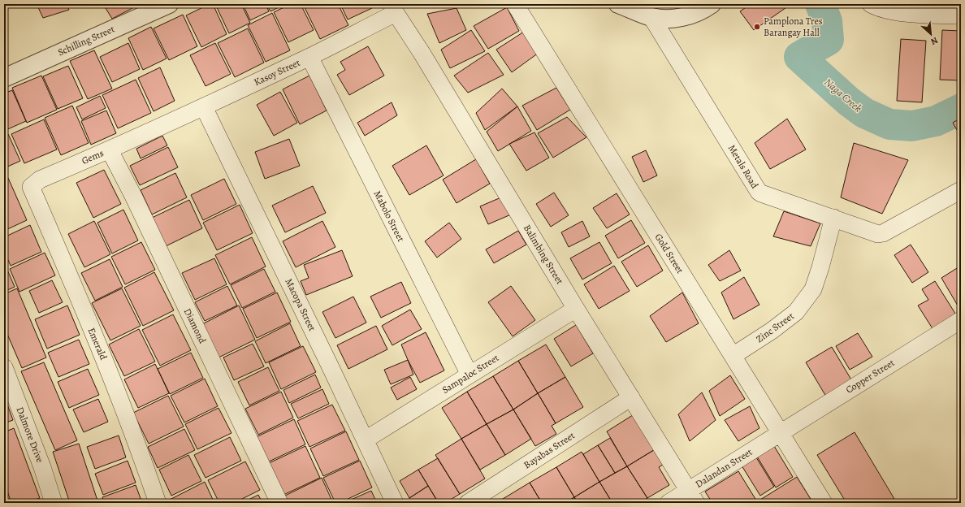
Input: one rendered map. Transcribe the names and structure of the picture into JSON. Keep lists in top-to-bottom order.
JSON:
{
  "streets": {
    "street": [
      "Schilling Street",
      "Kasoy Street",
      "Gems",
      "Metals Road",
      "Mabolo Street",
      "Gold Street",
      "Balimbing Street",
      "Macopa Street",
      "Diamond",
      "Zinc Street",
      "Emerald",
      "Sampaloc Street",
      "Copper Street",
      "Dalmore Drive",
      "Bayabas Street",
      "Dalandan Street"
    ]
  },
  "crossings": [
    ["Kasoy Street", "Gems"],
    ["Kasoy Street", "Mabolo Street"],
    ["Kasoy Street", "Balimbing Street"],
    ["Kasoy Street", "Macopa Street"],
    ["Gems", "Diamond"],
    ["Gems", "Emerald"],
    ["Metals Road", "Zinc Street"],
    ["Mabolo Street", "Sampaloc Street"],
    ["Gold Street", "Zinc Street"],
    ["Gold Street", "Copper Street"],
    ["Gold Street", "Dalandan Street"],
    ["Balimbing Street", "Sampaloc Street"],
    ["Balimbing Street", "Bayabas Street"],
    ["Balimbing Street", "Dalandan Street"],
    ["Macopa Street", "Sampaloc Street"],
    ["Copper Street", "Dalandan Street"]
  ],
  "water": ["Naga Creek"],
  "places": ["Pamplona Tres Barangay Hall"],
  "north": "bottom right"
}
